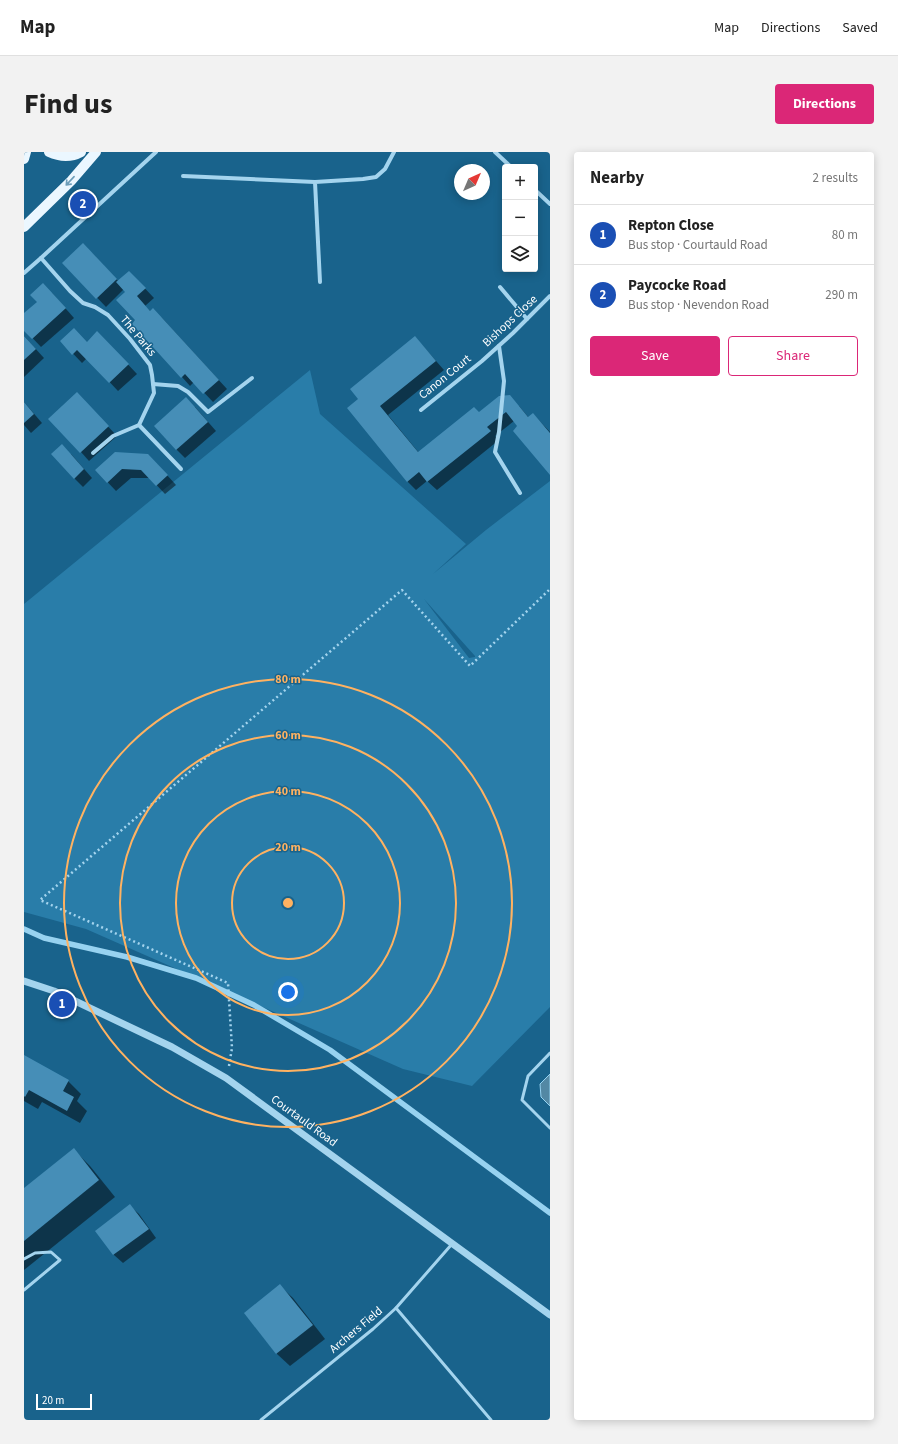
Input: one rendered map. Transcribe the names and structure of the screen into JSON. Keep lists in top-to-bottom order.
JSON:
{
  "streets": {
    "street": [
      "Bishops Close",
      "The Parks",
      "Canon Court",
      "Courtauld Road"
    ],
    "lane": ["Archers Field"]
  },
  "crossings": [
    ["Bishops Close", "Canon Court"],
    ["Courtauld Road", "Archers Field"]
  ],
  "scale_bar": "20 m",
  "north": "top right",
  "page": {
    "header": "Map",
    "nav": ["Map", "Directions", "Saved"],
    "title": "Find us",
    "buttons": [
      "Directions",
      ["Save", "Share"]
    ],
    "heading": ["Nearby", "2 results"],
    "map_buttons": ["+", "−"],
    "pins": ["2", "1"],
    "list": [
      {
        "mark": "1",
        "name": "Repton Close",
        "note": "Bus stop · Courtauld Road",
        "value": "80 m"
      },
      {
        "mark": "2",
        "name": "Paycocke Road",
        "note": "Bus stop · Nevendon Road",
        "value": "290 m"
      }
    ],
    "scale": "20 m"
  },
  "rings": [
    "80 m",
    "60 m",
    "40 m",
    "20 m"
  ]
}
